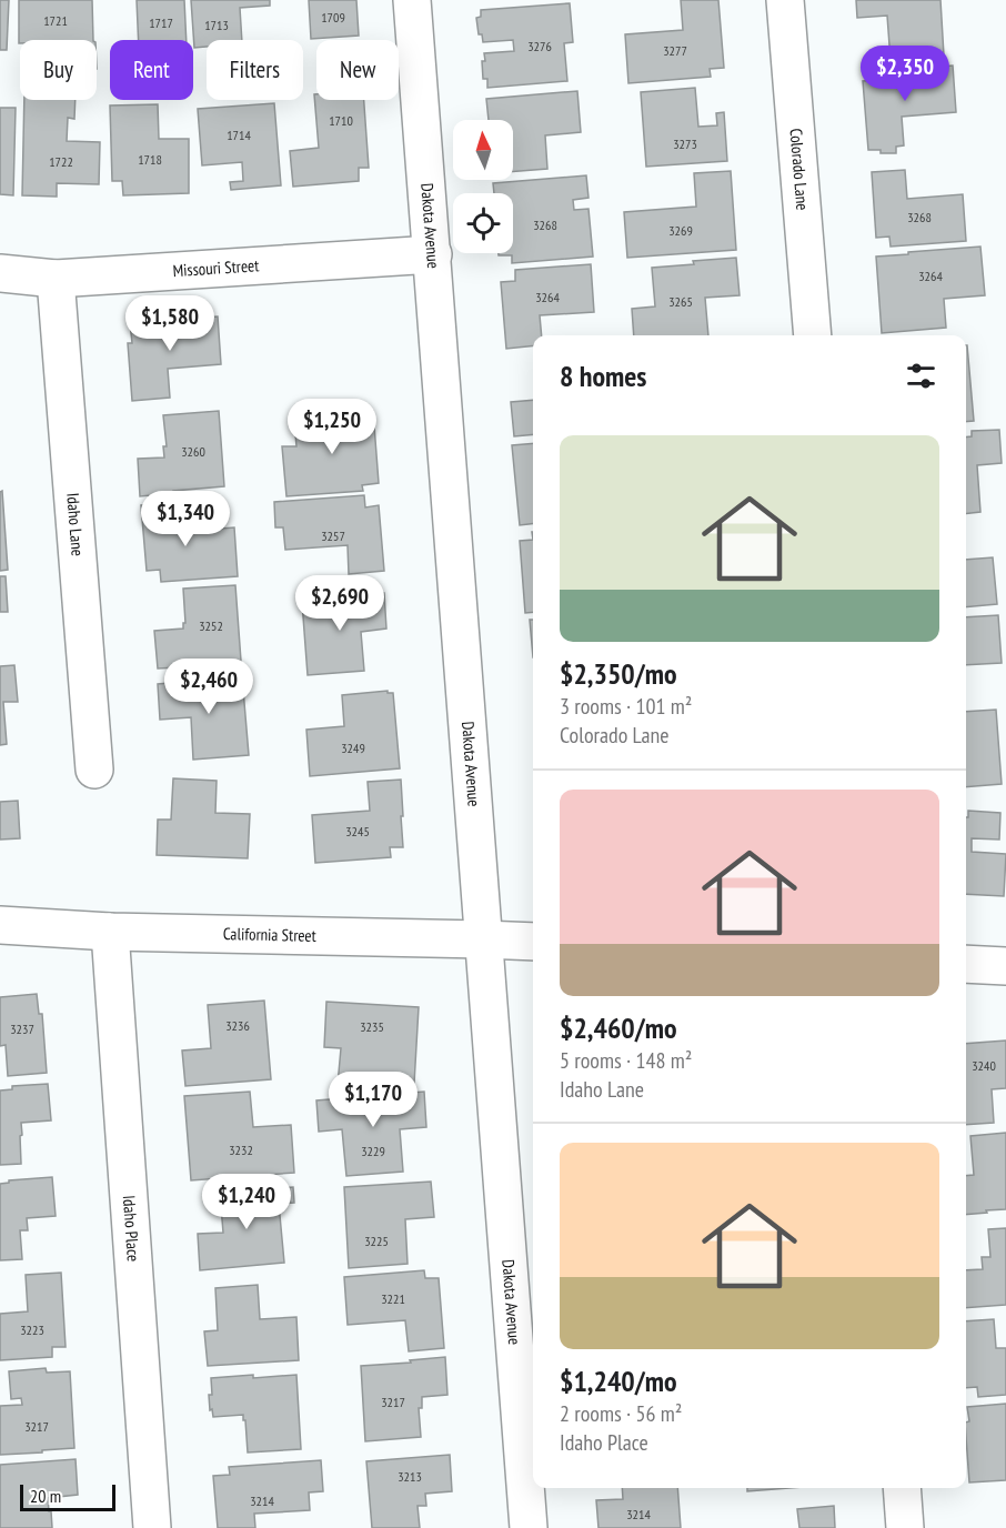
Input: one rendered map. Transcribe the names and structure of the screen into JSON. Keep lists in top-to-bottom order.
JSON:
{
  "streets": {
    "street": [
      "Colorado Lane",
      "Dakota Avenue",
      "Missouri Street",
      "Idaho Lane",
      "California Street",
      "Idaho Place"
    ]
  },
  "crossings": [
    ["Dakota Avenue", "Missouri Street"],
    ["Dakota Avenue", "California Street"],
    ["Missouri Street", "Idaho Lane"],
    ["California Street", "Idaho Place"]
  ],
  "house_numbers": [
    "1709",
    "1721",
    "1717",
    "1713",
    "3276",
    "3277",
    "1710",
    "1714",
    "3273",
    "1718",
    "1722",
    "3268",
    "3268",
    "3269",
    "3264",
    "3264",
    "3265",
    "3260",
    "3257",
    "3252",
    "3249",
    "3245",
    "3236",
    "3235",
    "3237",
    "3240",
    "3232",
    "3229",
    "3225",
    "3221",
    "3223",
    "3217",
    "3217",
    "3213",
    "3214",
    "3214"
  ],
  "scale_bar": "20 m",
  "north": "top",
  "page": {
    "chip": [
      "Buy",
      "Rent",
      "Filters",
      "New"
    ],
    "price": [
      "$2,350",
      "$1,580",
      "$1,250",
      "$1,340",
      "$2,690",
      "$2,460",
      "$1,170",
      "$1,240"
    ],
    "heading": "8 homes",
    "list": [
      {
        "name": "$2,350/mo",
        "note": "3 rooms · 101 m² · Colorado Lane"
      },
      {
        "name": "$2,460/mo",
        "note": "5 rooms · 148 m² · Idaho Lane"
      },
      {
        "name": "$1,240/mo",
        "note": "2 rooms · 56 m² · Idaho Place"
      }
    ],
    "scale": "20 m"
  }
}
